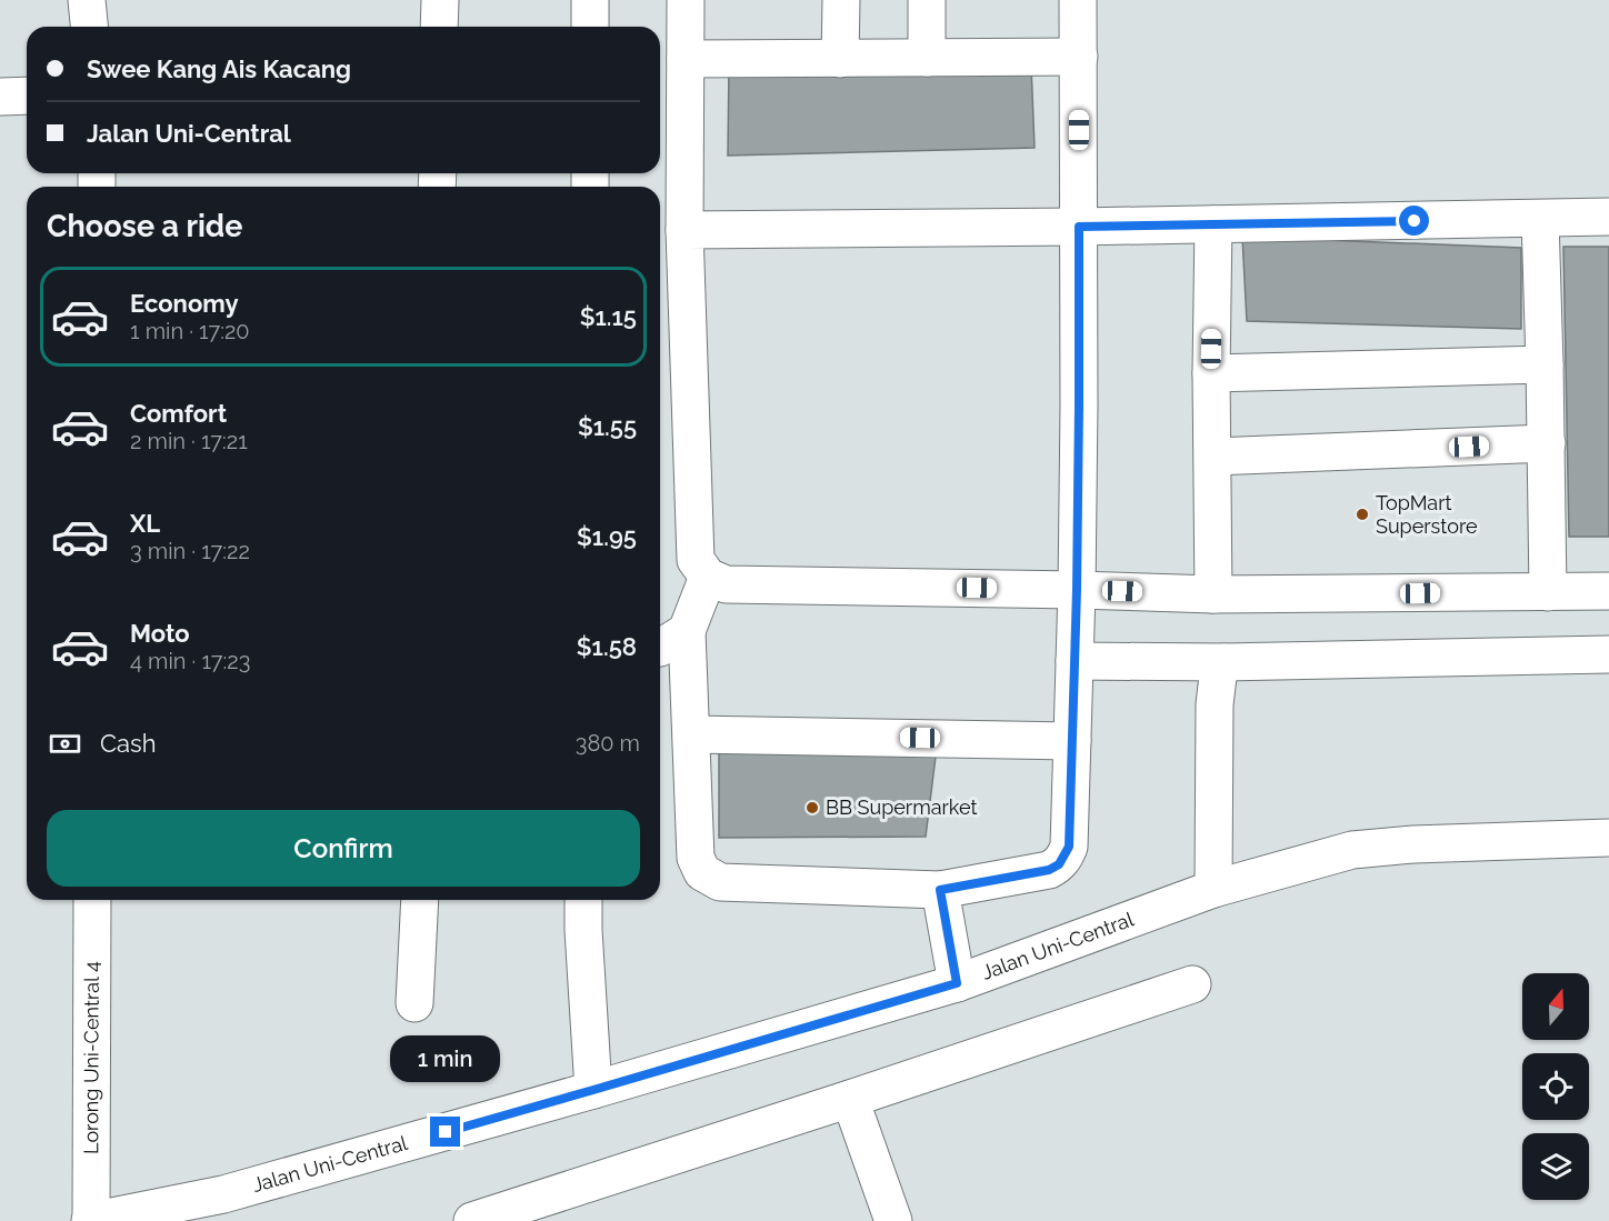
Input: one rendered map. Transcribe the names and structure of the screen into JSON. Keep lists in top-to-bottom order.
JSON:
{
  "streets": {
    "street": ["Jalan Uni-Central", "Lorong Uni-Central 4"]
  },
  "crossings": [
    ["Jalan Uni-Central", "Lorong Uni-Central 4"]
  ],
  "places": ["TopMart Superstore", "BB Supermarket"],
  "north": "top",
  "page": {
    "banner": ["Swee Kang Ais Kacang", "Jalan Uni-Central"],
    "heading": "Choose a ride",
    "list": [
      {
        "name": "Economy",
        "note": "1 min · 17:20",
        "value": "$1.15"
      },
      {
        "name": "Comfort",
        "note": "2 min · 17:21",
        "value": "$1.55"
      },
      {
        "name": "XL",
        "note": "3 min · 17:22",
        "value": "$1.95"
      },
      {
        "name": "Moto",
        "note": "4 min · 17:23",
        "value": "$1.58"
      }
    ],
    "pay": ["Cash", "380 m"],
    "buttons": "Confirm",
    "bubble": "1 min"
  }
}
